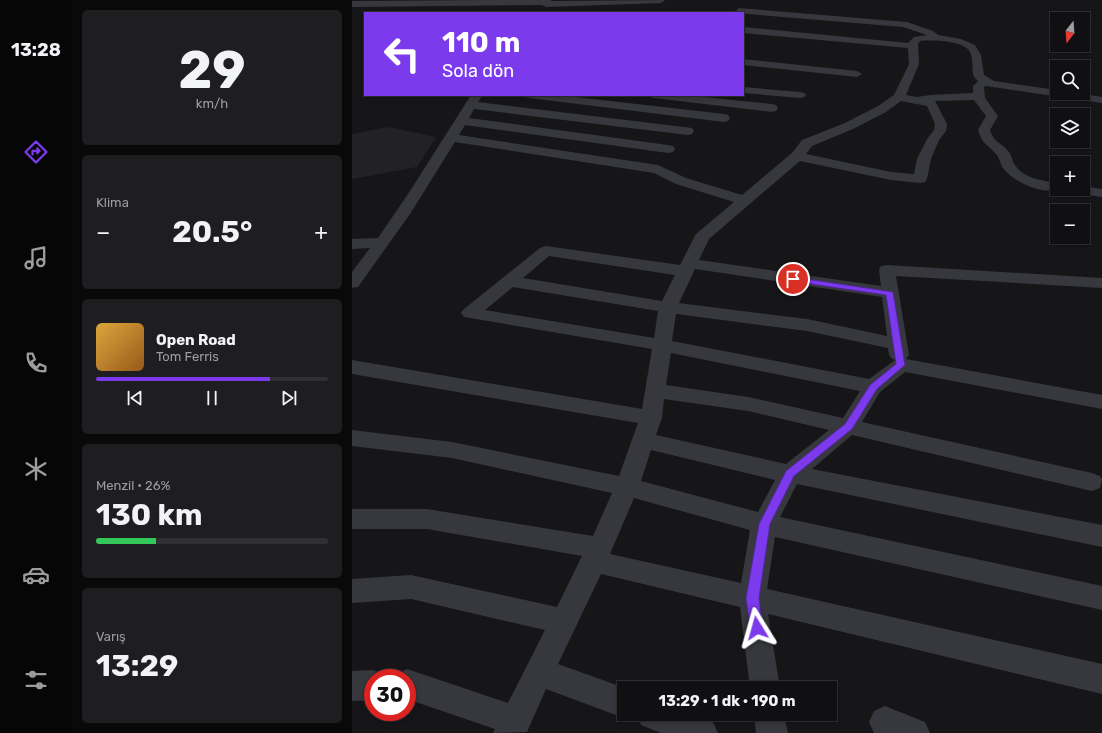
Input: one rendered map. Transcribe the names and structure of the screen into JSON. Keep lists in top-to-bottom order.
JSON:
{
  "north": "bottom",
  "page": {
    "tabs": "13:28",
    "tile": [
      ["29", "km/h"],
      "Klima",
      ["Menzil · 26%", "130 km"],
      ["Varış", "13:29"]
    ],
    "map_buttons": ["+", "−"],
    "turn": ["110 m", "Sola dön"],
    "heat": ["−", "20.5°", "+"],
    "song": ["Open Road", "Tom Ferris"],
    "limit": "30",
    "trip": "13:29 · 1 dk · 190 m"
  }
}
